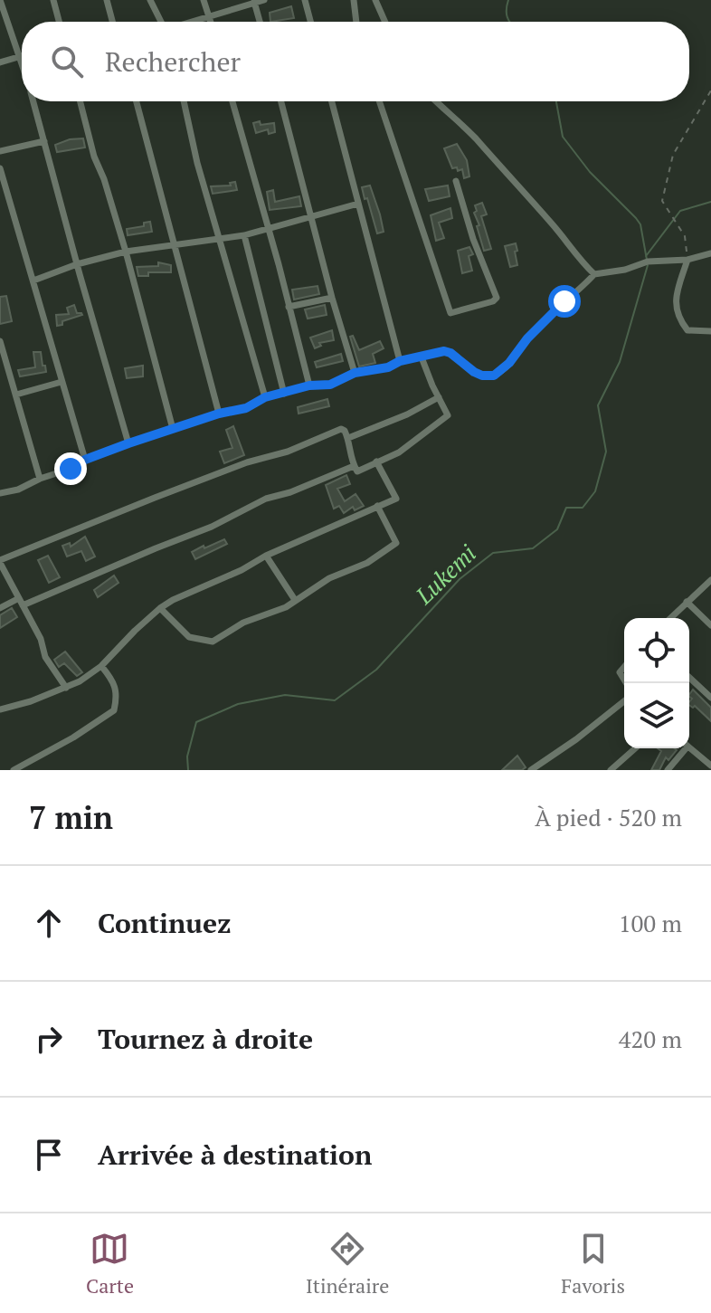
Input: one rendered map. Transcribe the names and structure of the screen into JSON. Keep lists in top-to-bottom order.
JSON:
{
  "water": ["Lukemi"],
  "page": {
    "search": "Rechercher",
    "heading": ["7 min", "À pied · 520 m"],
    "list": [
      ["Continuez", "100 m"],
      ["Tournez à droite", "420 m"],
      "Arrivée à destination"
    ],
    "nav": ["Carte", "Itinéraire", "Favoris"]
  }
}
